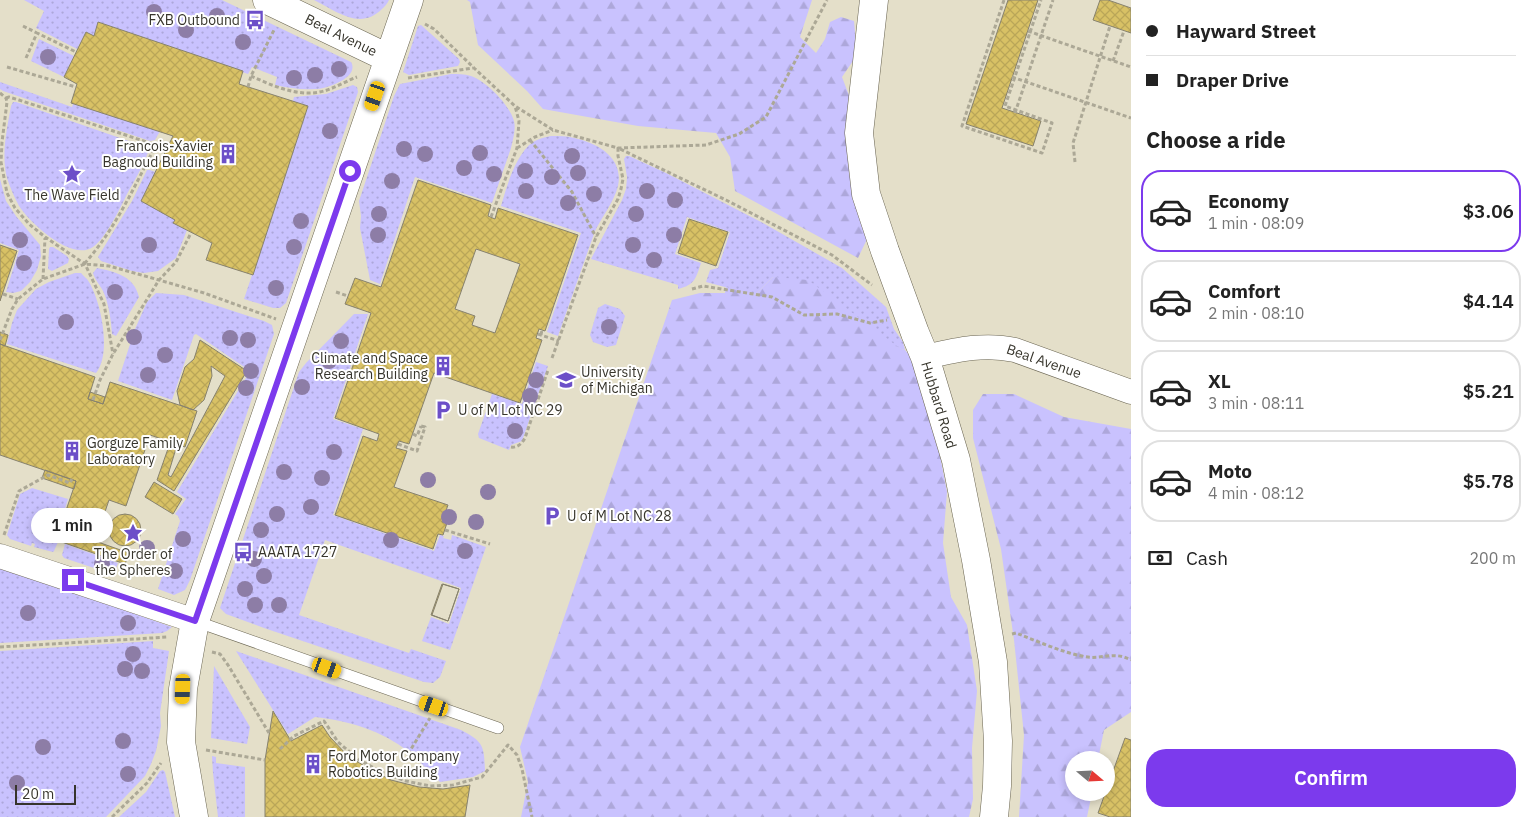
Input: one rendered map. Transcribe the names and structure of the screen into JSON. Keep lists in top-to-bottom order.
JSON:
{
  "streets": {
    "street": ["Beal Avenue", "Hubbard Road"]
  },
  "crossings": [
    ["Beal Avenue", "Hubbard Road"]
  ],
  "places": {
    "bus stop": ["FXB Outbound", "AAATA 1727"],
    "building": [
      "Francois‑Xavier Bagnoud Building",
      "Climate and Space Research Building",
      "Gorguze Family Laboratory",
      "Ford Motor Company Robotics Building"
    ],
    "place": ["The Wave Field", "The Order of the Spheres"],
    "school or university": ["University of Michigan"],
    "parking": ["U of M Lot NC 29", "U of M Lot NC 28"]
  },
  "scale_bar": "20 m",
  "north": "right",
  "page": {
    "banner": ["Hayward Street", "Draper Drive"],
    "heading": "Choose a ride",
    "list": [
      {
        "name": "Economy",
        "note": "1 min · 08:09",
        "value": "$3.06"
      },
      {
        "name": "Comfort",
        "note": "2 min · 08:10",
        "value": "$4.14"
      },
      {
        "name": "XL",
        "note": "3 min · 08:11",
        "value": "$5.21"
      },
      {
        "name": "Moto",
        "note": "4 min · 08:12",
        "value": "$5.78"
      }
    ],
    "bubble": "1 min",
    "pay": ["Cash", "200 m"],
    "buttons": "Confirm",
    "scale": "20 m"
  }
}
